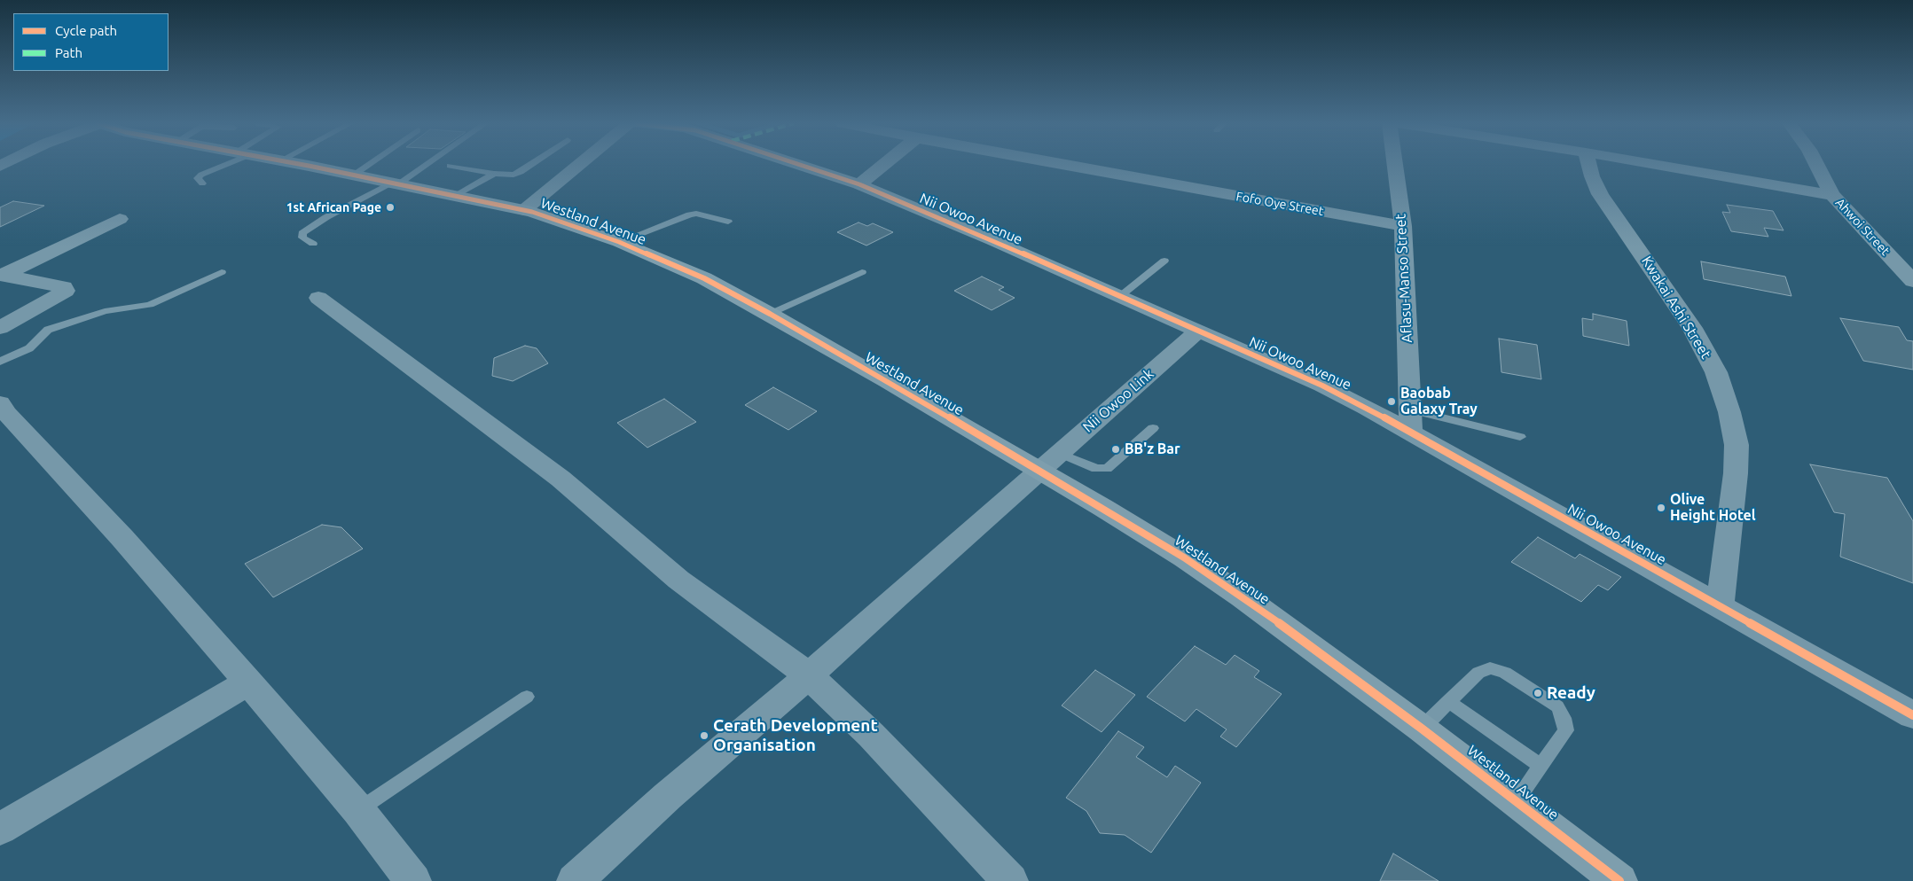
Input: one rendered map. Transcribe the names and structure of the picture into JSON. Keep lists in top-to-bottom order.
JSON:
{
  "streets": {
    "street": [
      "Fofo Oye Street",
      "Nii Owoo Avenue",
      "Westland Avenue",
      "Ahwoi Street",
      "Aflasu-Manso Street",
      "Kwakai Ashi Street",
      "Nii Owoo Link"
    ]
  },
  "crossings": [
    ["Fofo Oye Street", "Aflasu-Manso Street"],
    ["Nii Owoo Avenue", "Aflasu-Manso Street"],
    ["Nii Owoo Avenue", "Kwakai Ashi Street"],
    ["Nii Owoo Avenue", "Nii Owoo Link"],
    ["Westland Avenue", "Nii Owoo Link"]
  ],
  "places": [
    "1st African Page",
    "Baobab Galaxy Tray",
    "BB'z Bar",
    "Olive Height Hotel",
    "Ready",
    "Cerath Development Organisation"
  ],
  "legend": ["Cycle path", "Path"]
}
